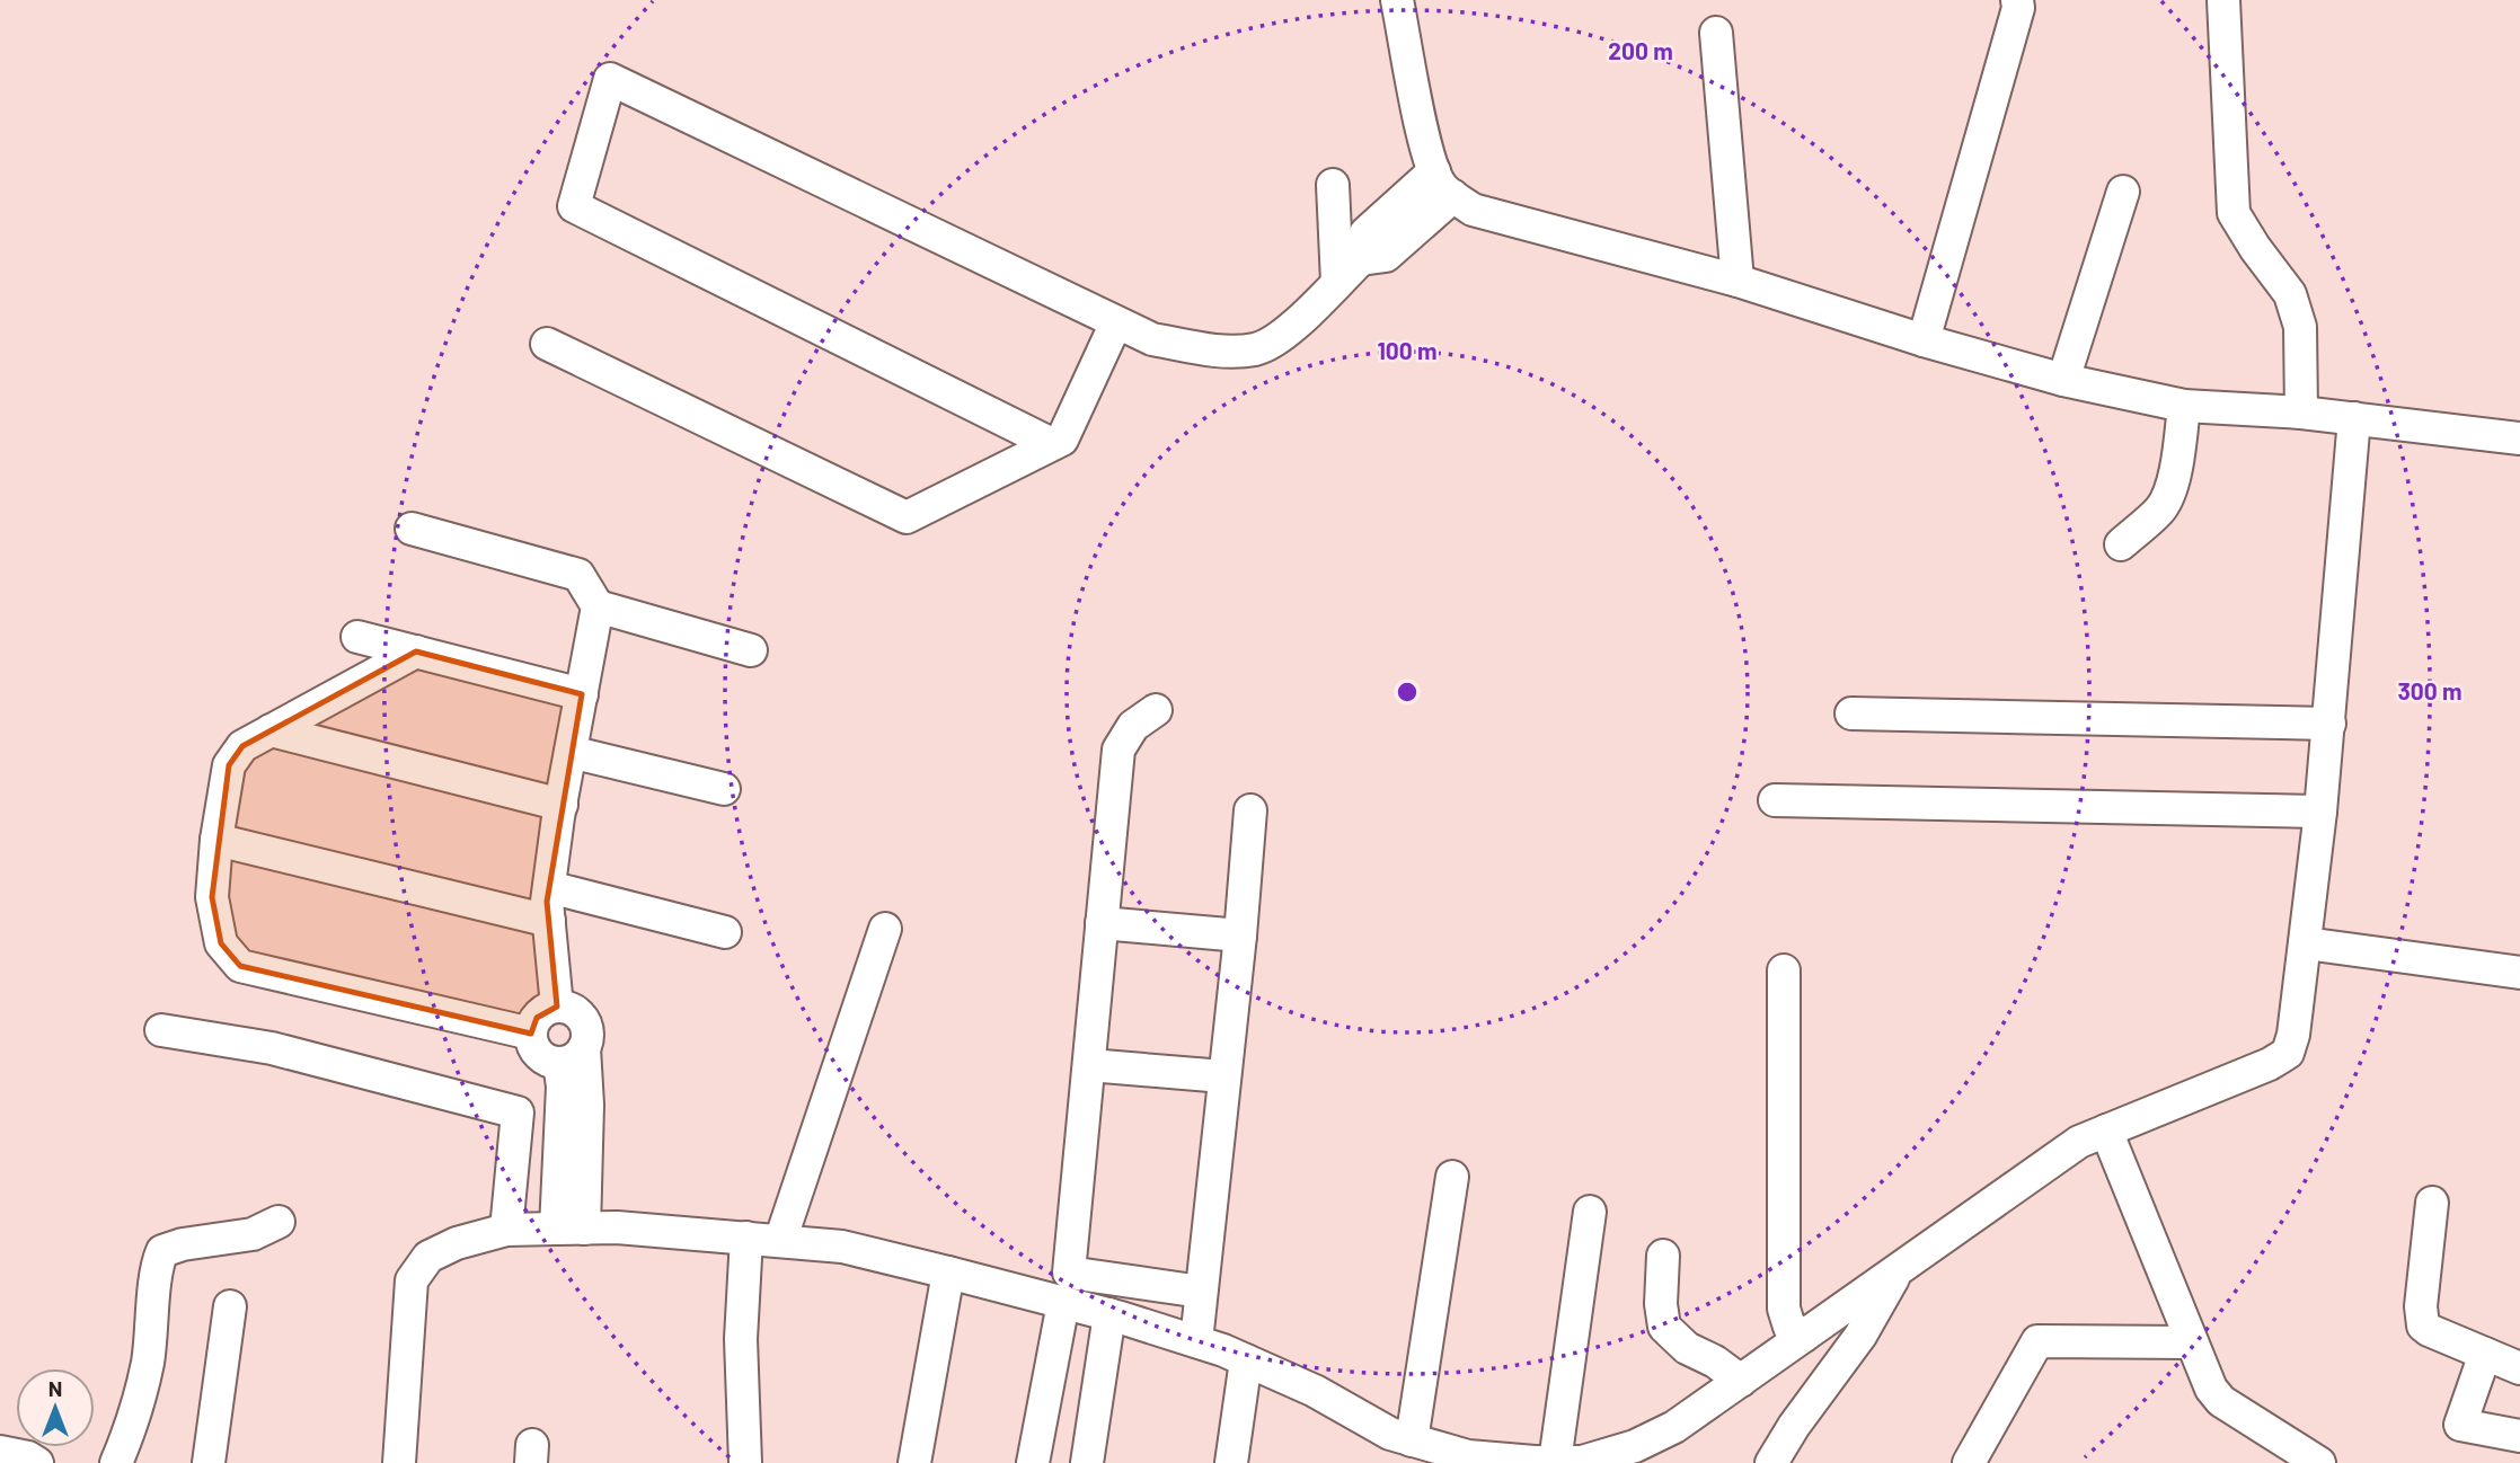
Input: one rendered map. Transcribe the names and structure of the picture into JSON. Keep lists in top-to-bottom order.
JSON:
{
  "north": "top",
  "rings": ["200 m", "100 m", "300 m"]
}
